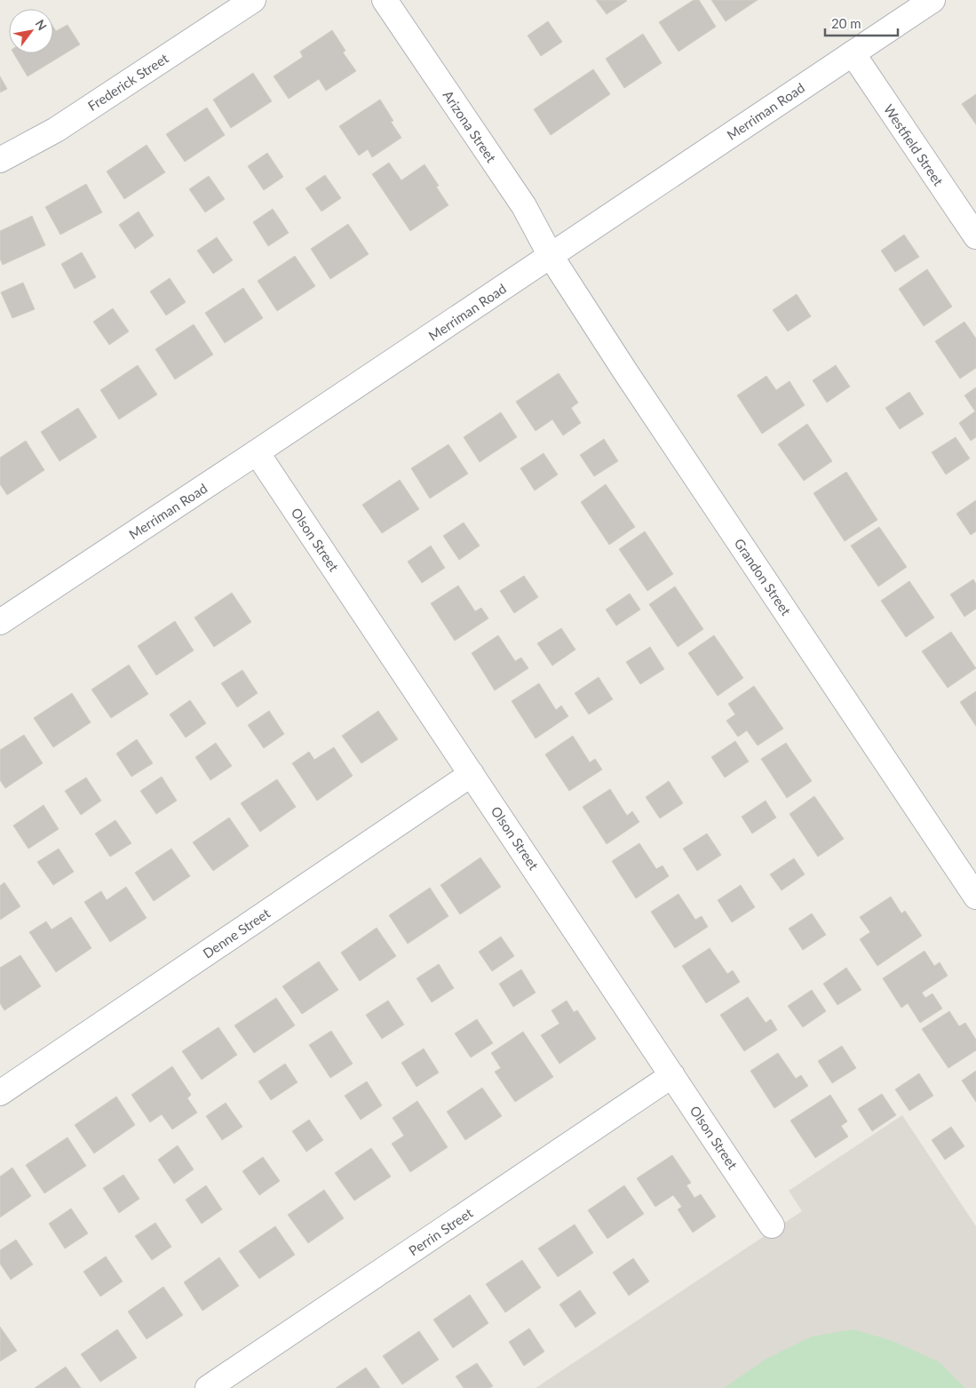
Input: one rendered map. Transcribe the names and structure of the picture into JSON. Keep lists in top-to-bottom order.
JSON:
{
  "streets": {
    "street": [
      "Frederick Street",
      "Merriman Road",
      "Arizona Street",
      "Westfield Street",
      "Olson Street",
      "Grandon Street",
      "Denne Street",
      "Perrin Street"
    ]
  },
  "crossings": [
    ["Merriman Road", "Arizona Street"],
    ["Merriman Road", "Westfield Street"],
    ["Merriman Road", "Olson Street"],
    ["Merriman Road", "Grandon Street"],
    ["Arizona Street", "Grandon Street"],
    ["Olson Street", "Denne Street"],
    ["Olson Street", "Perrin Street"]
  ],
  "scale_bar": "20 m",
  "north": "top right"
}
